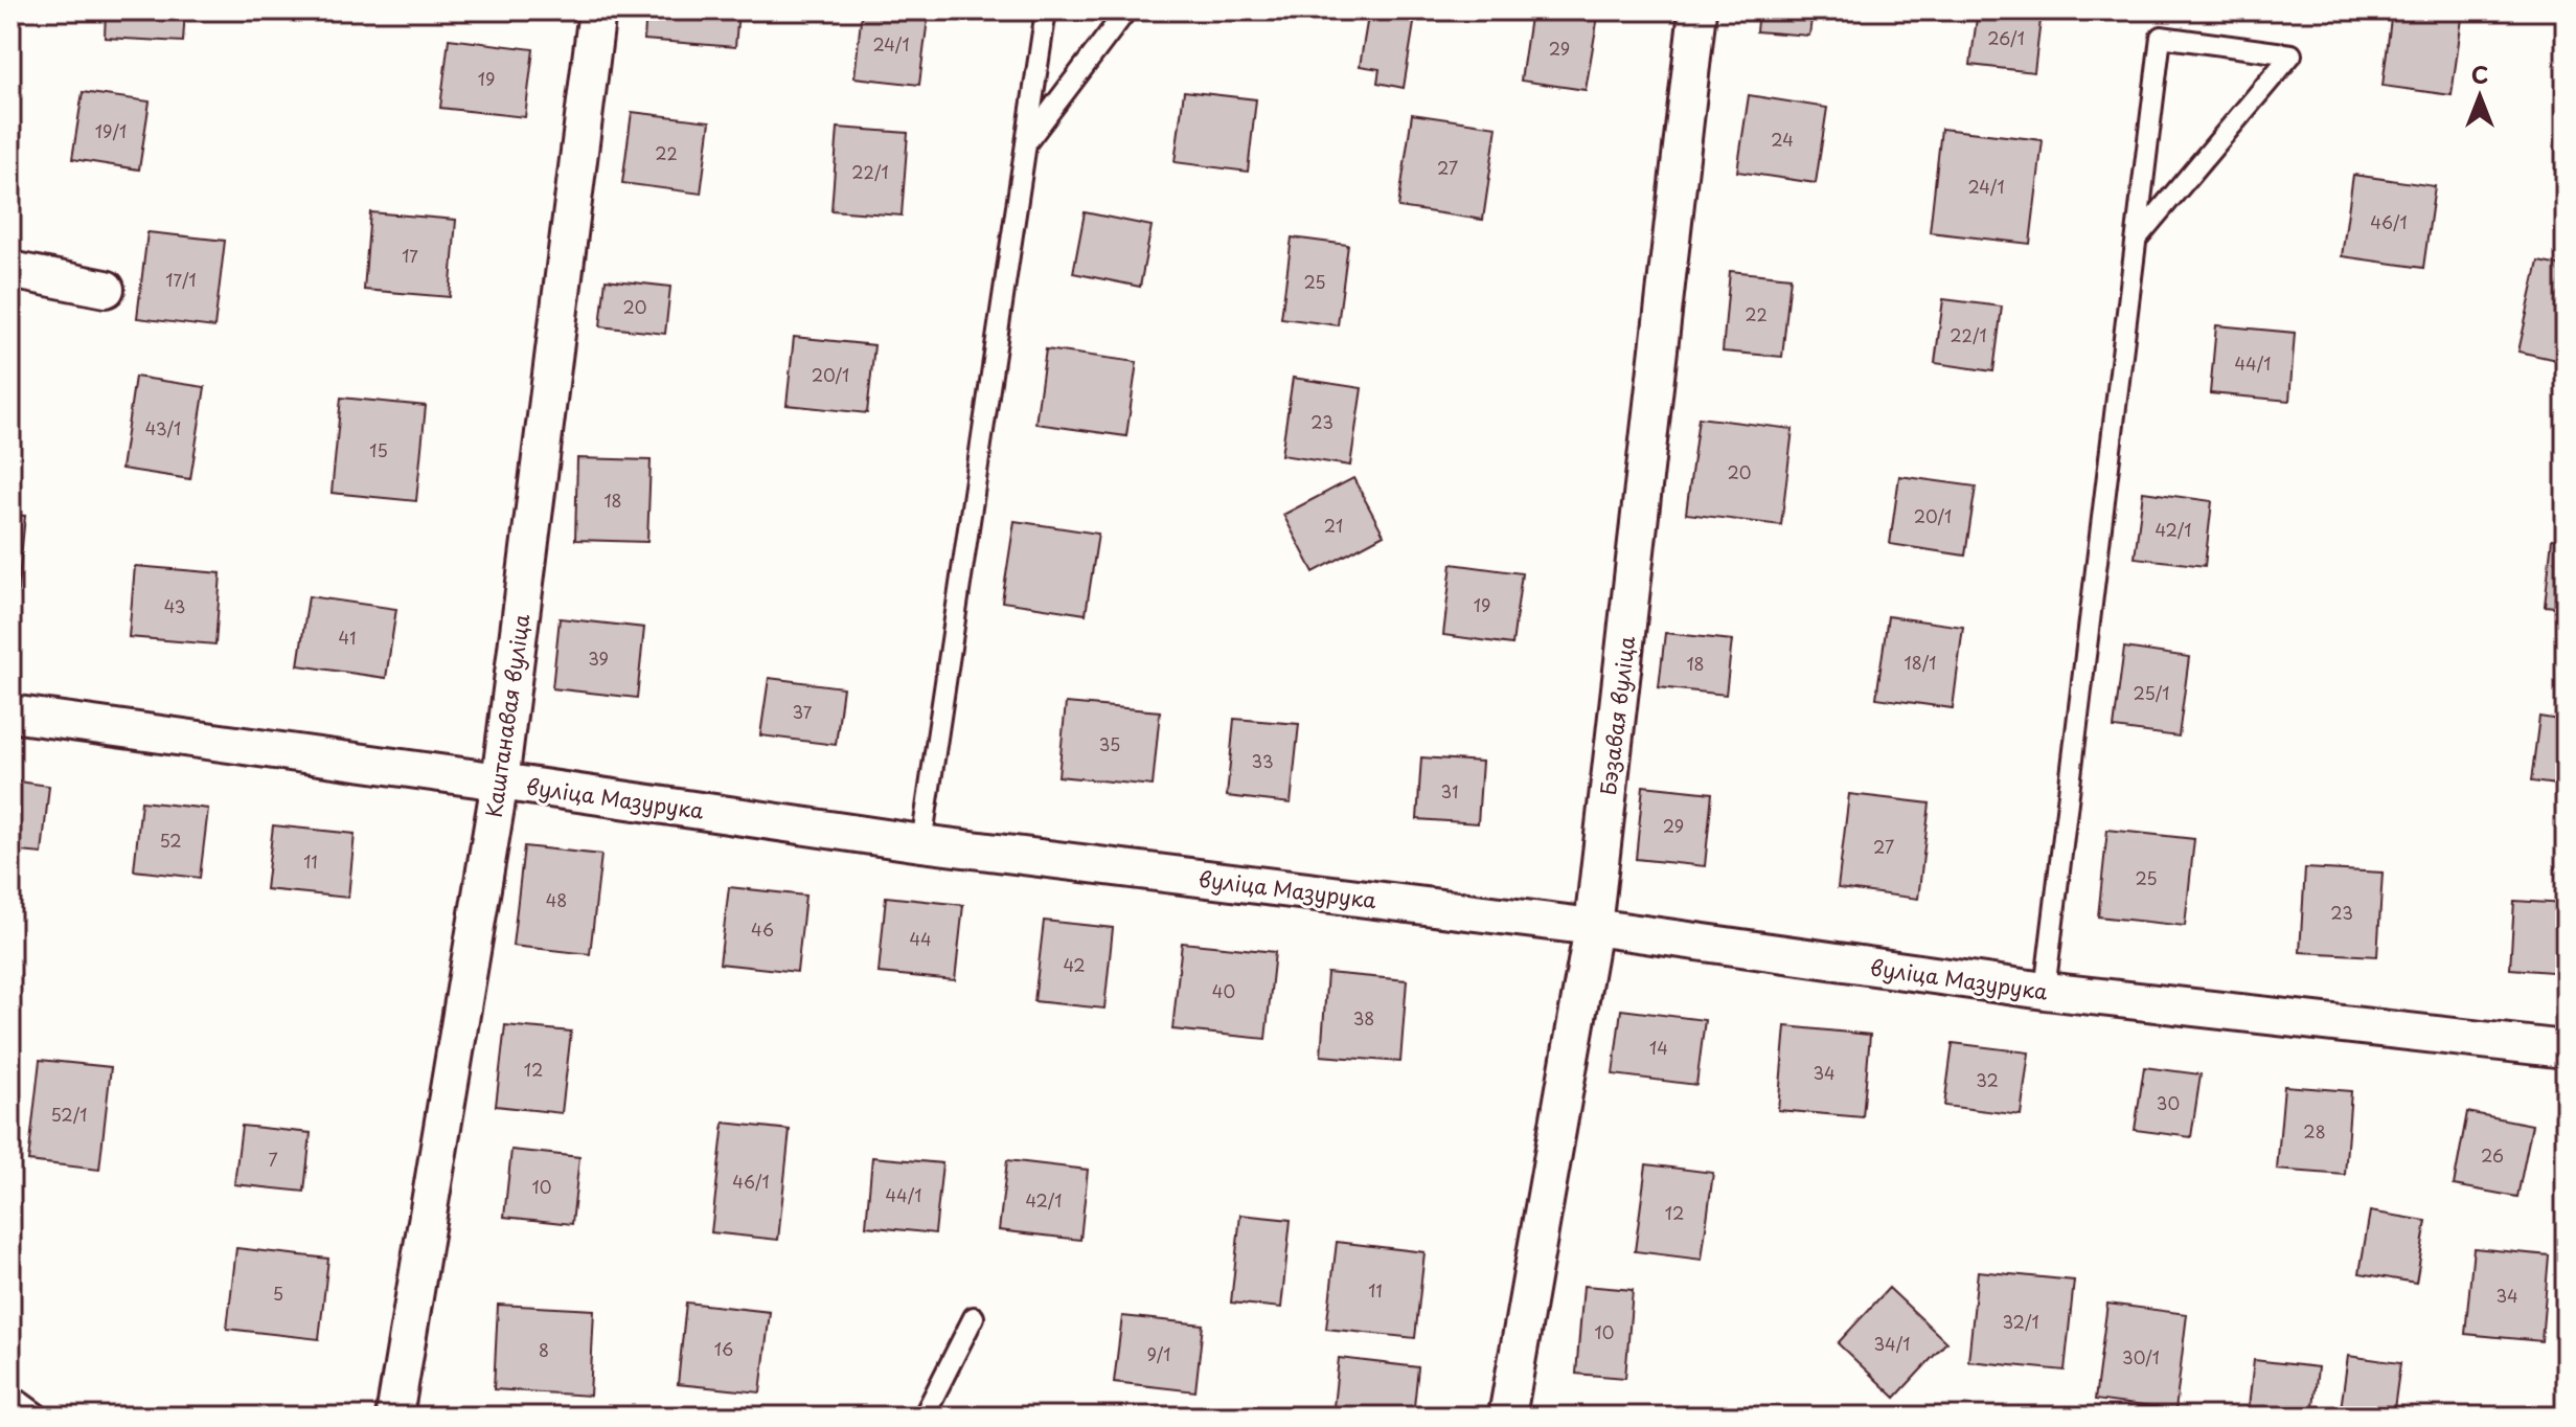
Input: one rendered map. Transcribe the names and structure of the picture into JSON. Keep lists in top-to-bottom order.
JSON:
{
  "streets": {
    "street": ["Каштанавая вуліца", "Бэзавая вуліца", "вуліца Мазурука"]
  },
  "crossings": [
    ["Каштанавая вуліца", "вуліца Мазурука"],
    ["Бэзавая вуліца", "вуліца Мазурука"]
  ],
  "house_numbers": [
    "26/1",
    "24/1",
    "29",
    "19",
    "19/1",
    "24",
    "22",
    "27",
    "22/1",
    "24/1",
    "46/1",
    "17",
    "17/1",
    "25",
    "20",
    "22",
    "22/1",
    "44/1",
    "20/1",
    "23",
    "43/1",
    "15",
    "20",
    "18",
    "20/1",
    "21",
    "42/1",
    "19",
    "43",
    "41",
    "39",
    "18/1",
    "18",
    "25/1",
    "37",
    "35",
    "33",
    "31",
    "29",
    "52",
    "27",
    "11",
    "25",
    "48",
    "23",
    "46",
    "44",
    "42",
    "40",
    "38",
    "14",
    "12",
    "34",
    "32",
    "30",
    "52/1",
    "28",
    "26",
    "7",
    "46/1",
    "10",
    "44/1",
    "42/1",
    "12",
    "11",
    "5",
    "34",
    "32/1",
    "10",
    "34/1",
    "16",
    "8",
    "9/1",
    "30/1"
  ],
  "north": "top"
}
